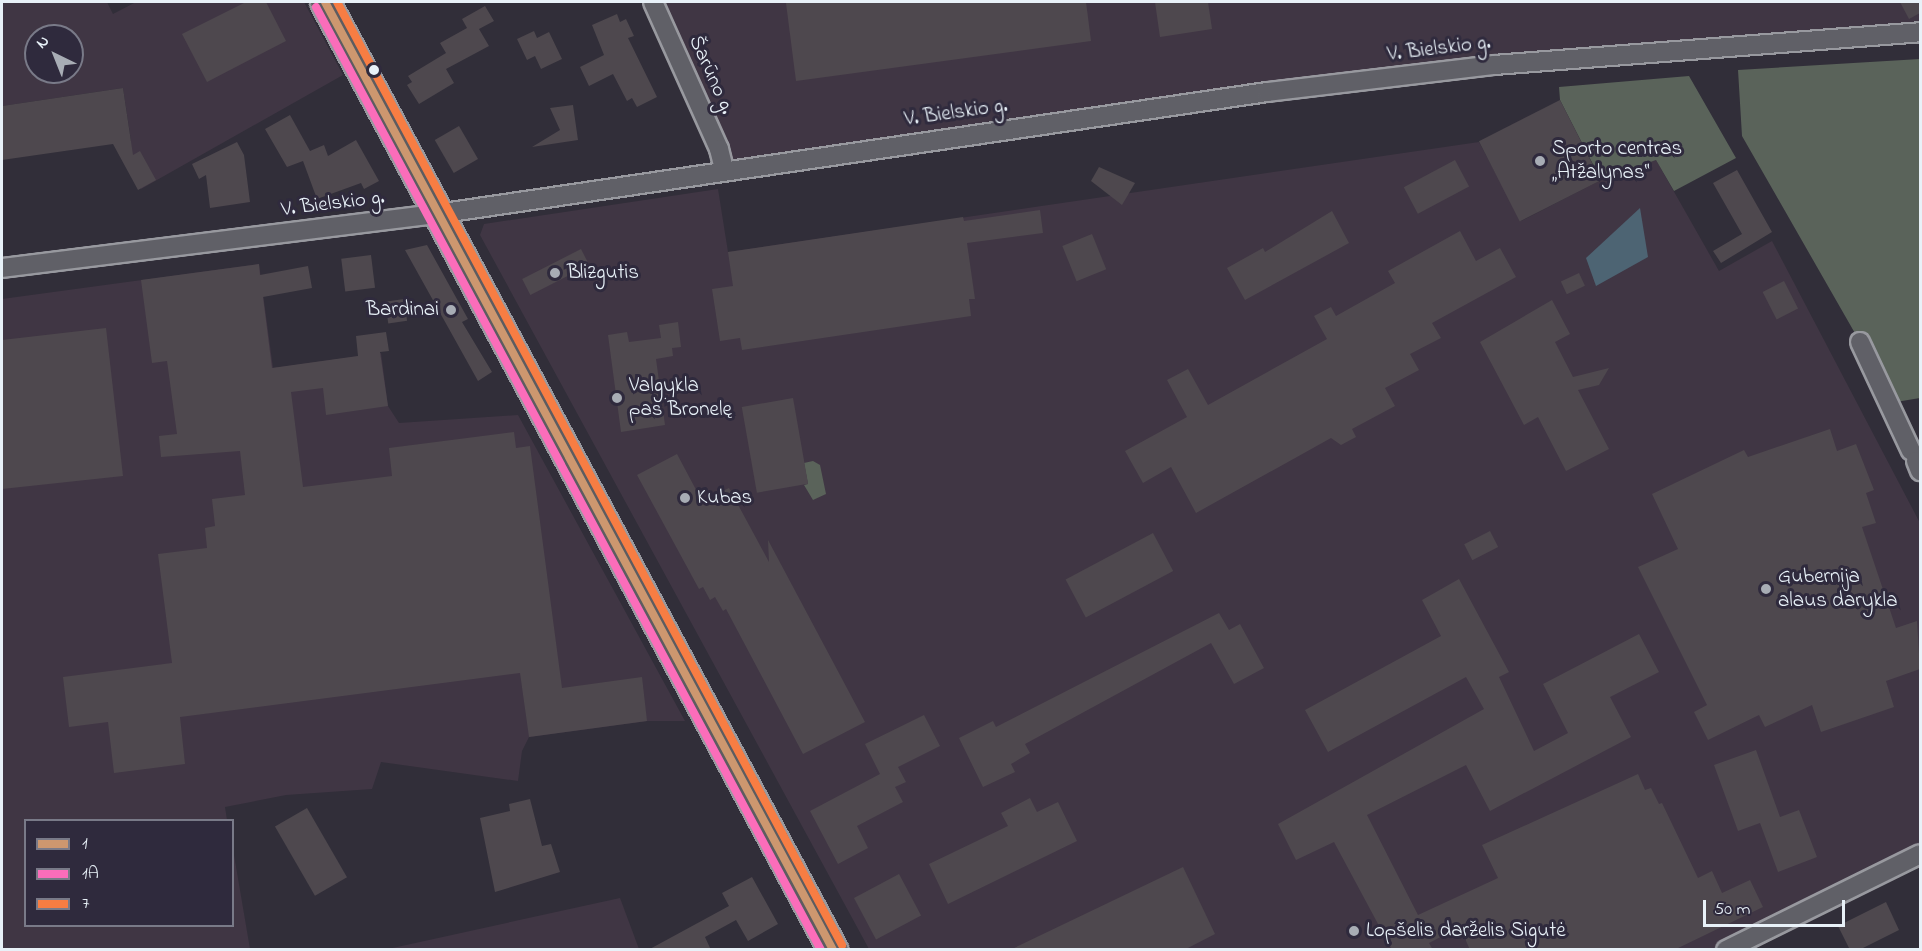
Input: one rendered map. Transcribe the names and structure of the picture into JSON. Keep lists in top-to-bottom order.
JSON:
{
  "streets": {
    "street": ["V. Bielskio g.", "Šarūno g."]
  },
  "crossings": [
    ["V. Bielskio g.", "Šarūno g."]
  ],
  "places": [
    "Sporto centras „Atžalynas“",
    "Blizgutis",
    "Bardinai",
    "Valgykla pas Bronelę",
    "Kubas",
    "Gubernija alaus darykla",
    "Lopšelis darželis Sigutė"
  ],
  "lines": ["transit line 1", "transit line 7", "transit line 1A"],
  "legend": ["1", "1A", "7"],
  "scale_bar": "50 m",
  "north": "top left"
}
